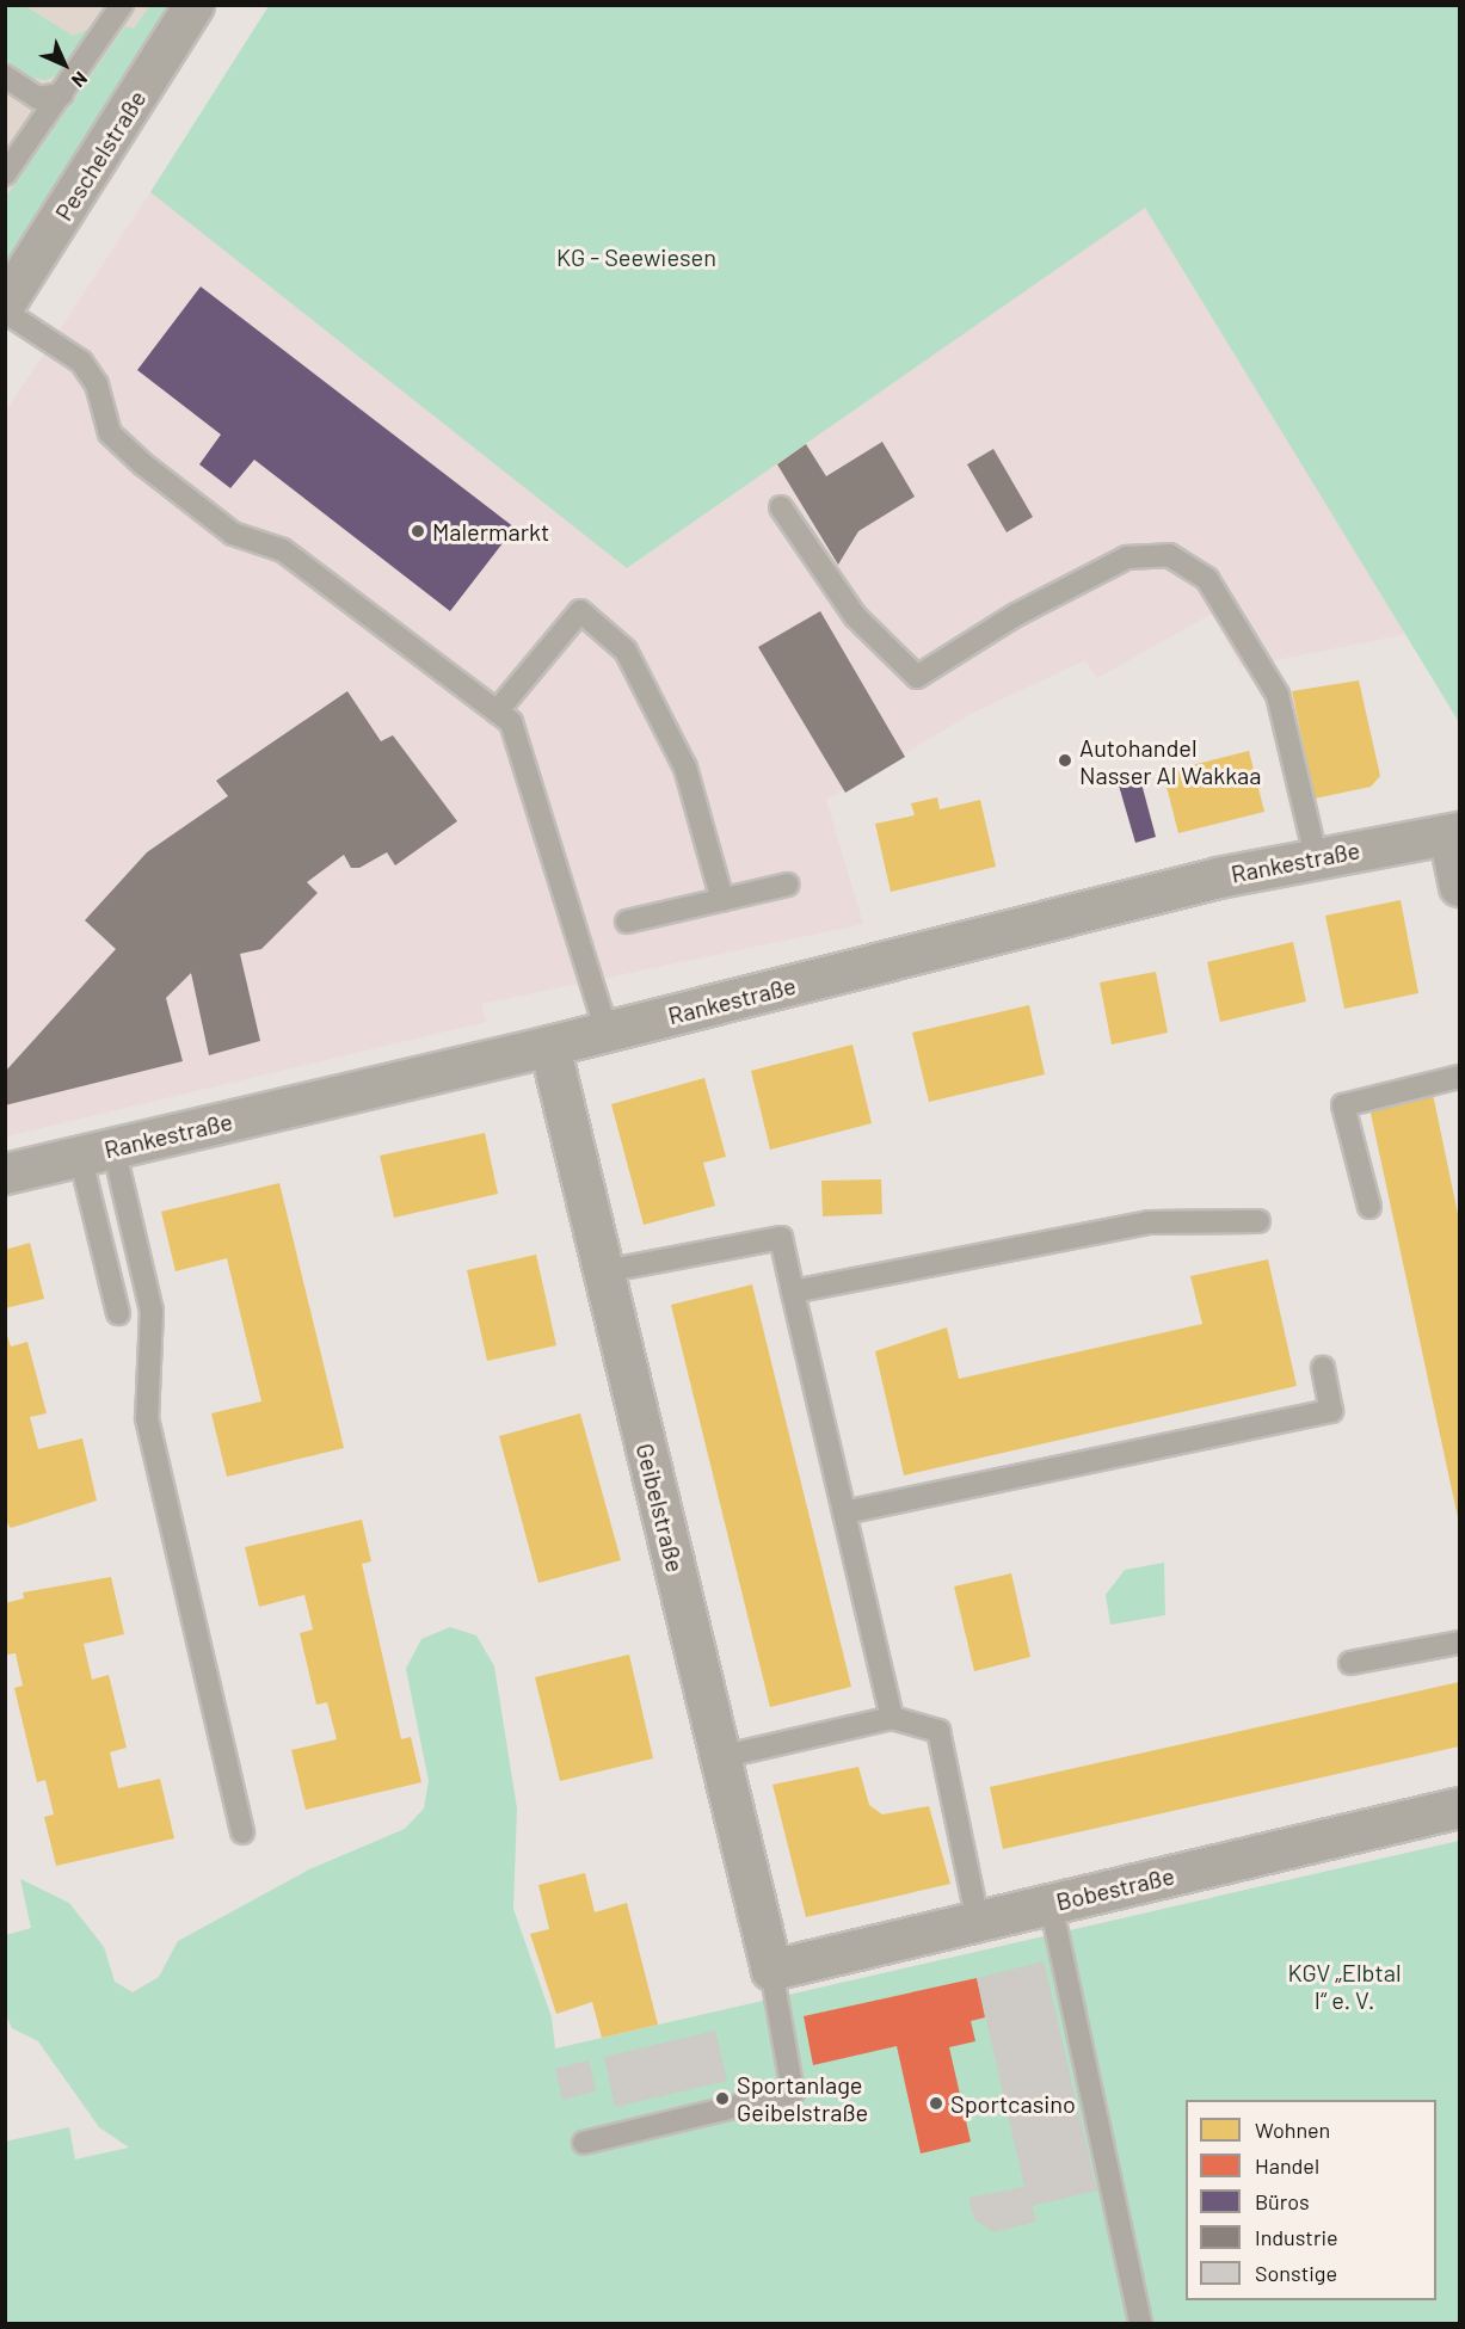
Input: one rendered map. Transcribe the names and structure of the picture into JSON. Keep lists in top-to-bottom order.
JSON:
{
  "streets": {
    "street": [
      "Peschelstraße",
      "Rankestraße",
      "Geibelstraße",
      "Bobestraße"
    ]
  },
  "crossings": [
    ["Rankestraße", "Geibelstraße"],
    ["Geibelstraße", "Bobestraße"]
  ],
  "parks": ["KG - Seewiesen", "KGV „Elbtal I“ e. V."],
  "places": [
    "Malermarkt",
    "Autohandel Nasser Al Wakkaa",
    "Sportanlage Geibelstraße",
    "Sportcasino"
  ],
  "legend": [
    "Wohnen",
    "Handel",
    "Büros",
    "Industrie",
    "Sonstige"
  ],
  "north": "bottom right"
}
